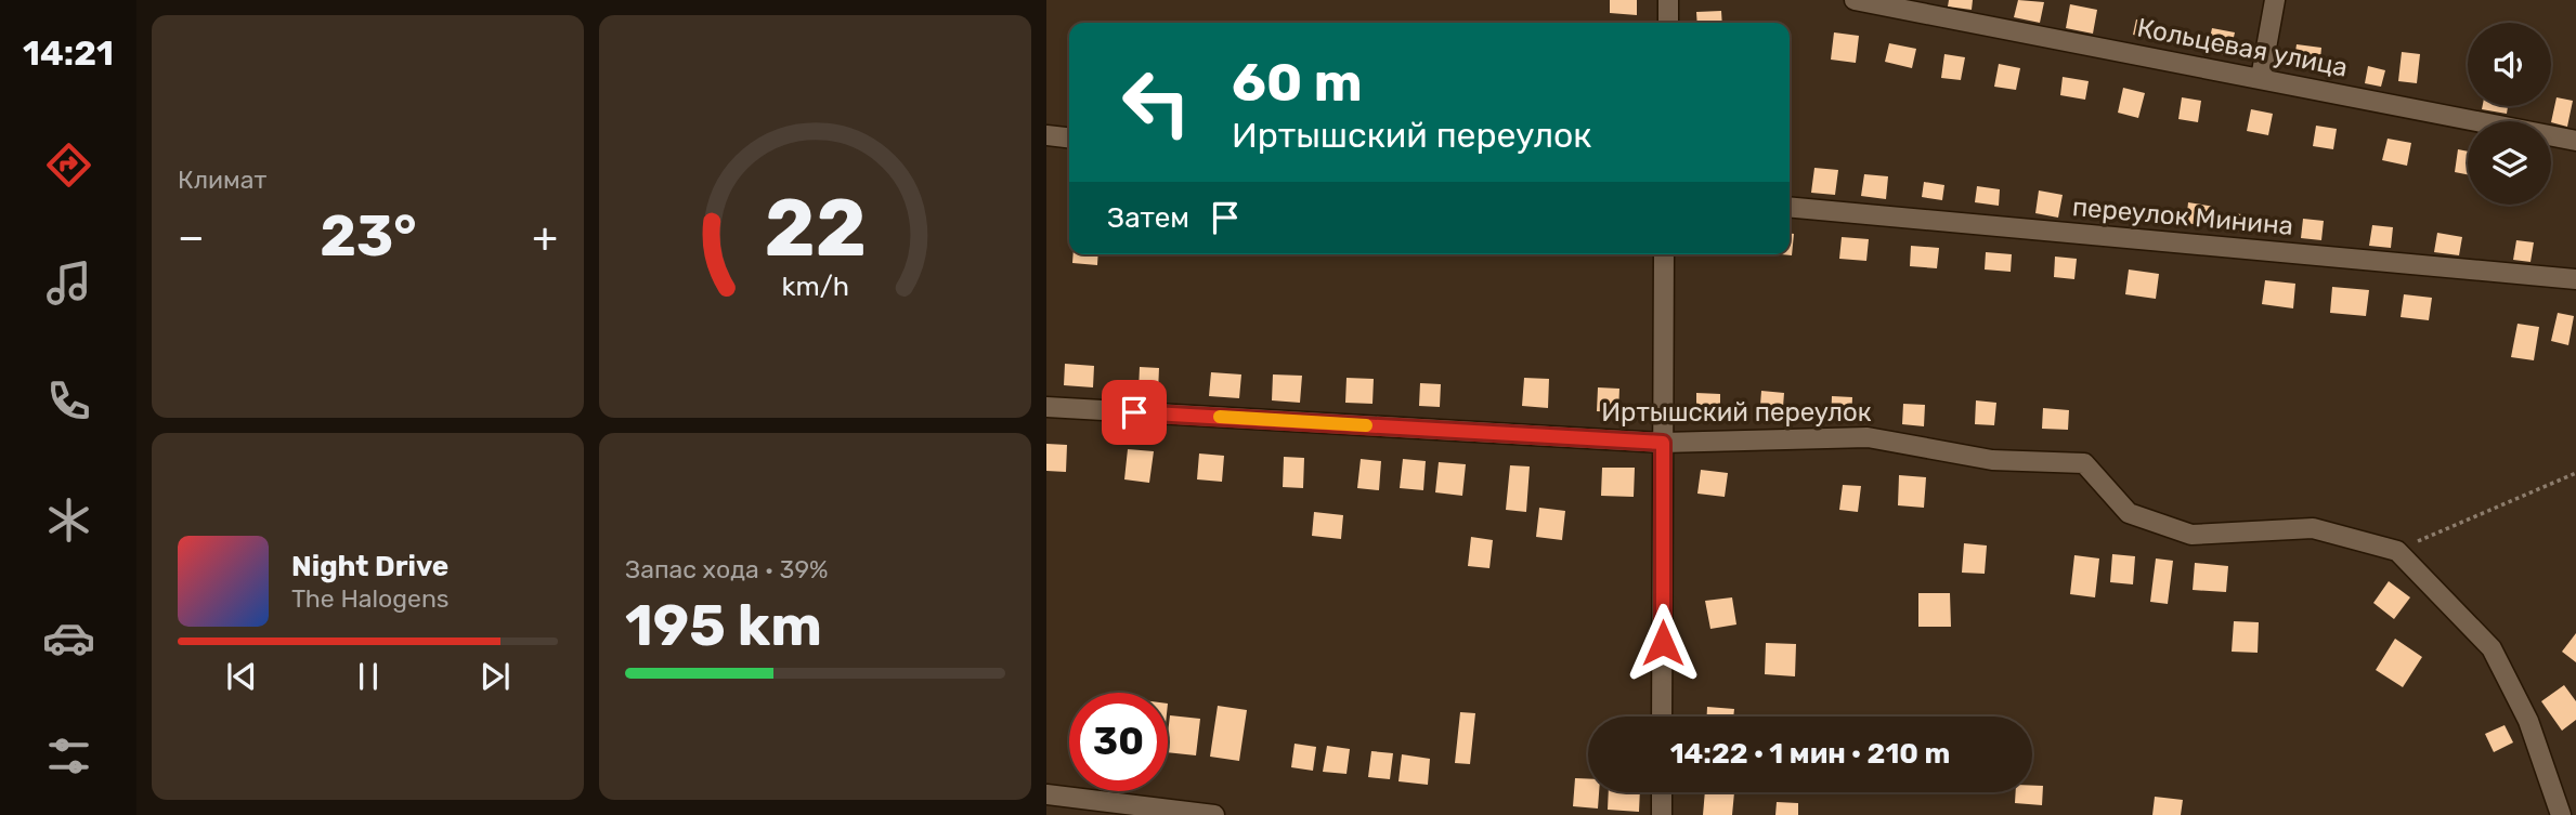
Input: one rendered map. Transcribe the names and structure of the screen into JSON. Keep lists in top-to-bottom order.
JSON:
{
  "streets": {
    "street": ["Кольцевая улица", "переулок Минина", "Иртышский переулок"]
  },
  "page": {
    "tabs": "14:21",
    "tile": [
      "Климат",
      ["Запас хода · 39%", "195 km"]
    ],
    "turn": ["60 m", "Иртышский переулок"],
    "then": "Затем",
    "heat": ["−", "23°", "+"],
    "song": ["Night Drive", "The Halogens"],
    "limit": "30",
    "trip": "14:22 · 1 мин · 210 m",
    "gauge": ["22", "km/h"]
  }
}
